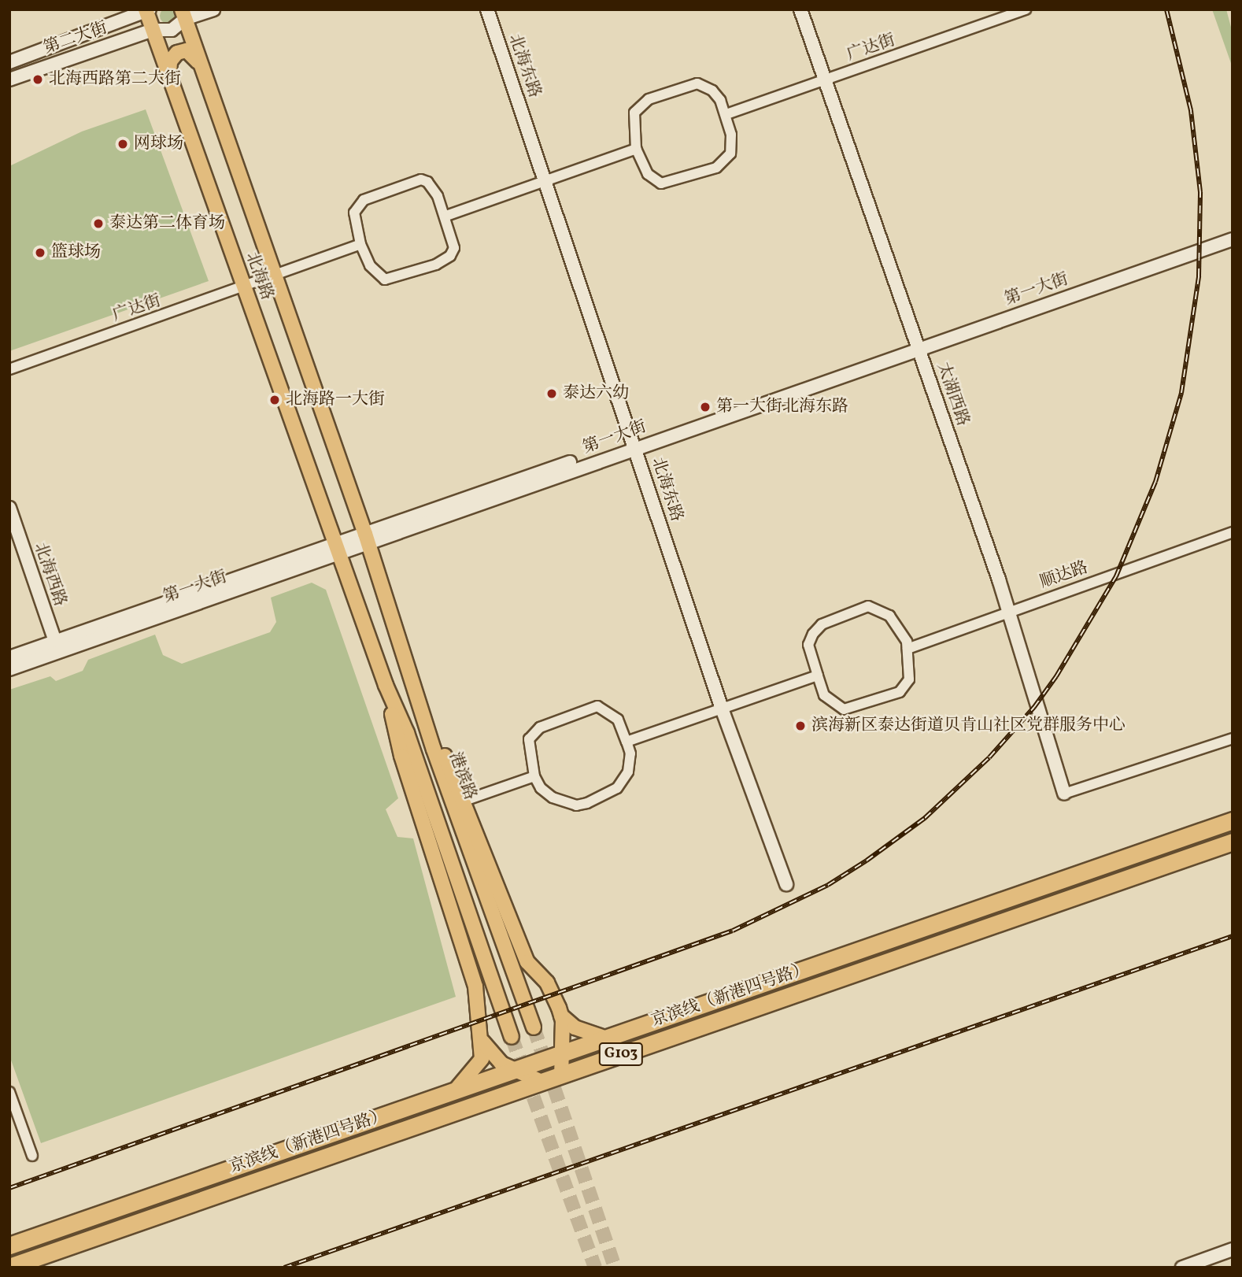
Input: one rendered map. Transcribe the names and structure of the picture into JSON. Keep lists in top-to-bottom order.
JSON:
{
  "streets": {
    "highway": ["京滨线（新港四号路）", "G103"],
    "main road": ["北海路", "港滨路"],
    "street": [
      "第二大街",
      "广达街",
      "北海东路",
      "第一大街",
      "太湖西路",
      "北海西路",
      "顺达路"
    ]
  },
  "crossings": [
    ["第二大街", "北海路"],
    ["广达街", "北海路"],
    ["广达街", "太湖西路"],
    ["北海东路", "第一大街"],
    ["北海路", "第一大街"],
    ["北海路", "港滨路"],
    ["第一大街", "太湖西路"],
    ["第一大街", "北海西路"],
    ["第一大街", "港滨路"],
    ["太湖西路", "顺达路"]
  ],
  "places": [
    "北海西路第二大街",
    "网球场",
    "泰达第二体育场",
    "篮球场",
    "泰达六幼",
    "北海路一大街",
    "第一大街北海东路",
    "滨海新区泰达街道贝肯山社区党群服务中心"
  ]
}
